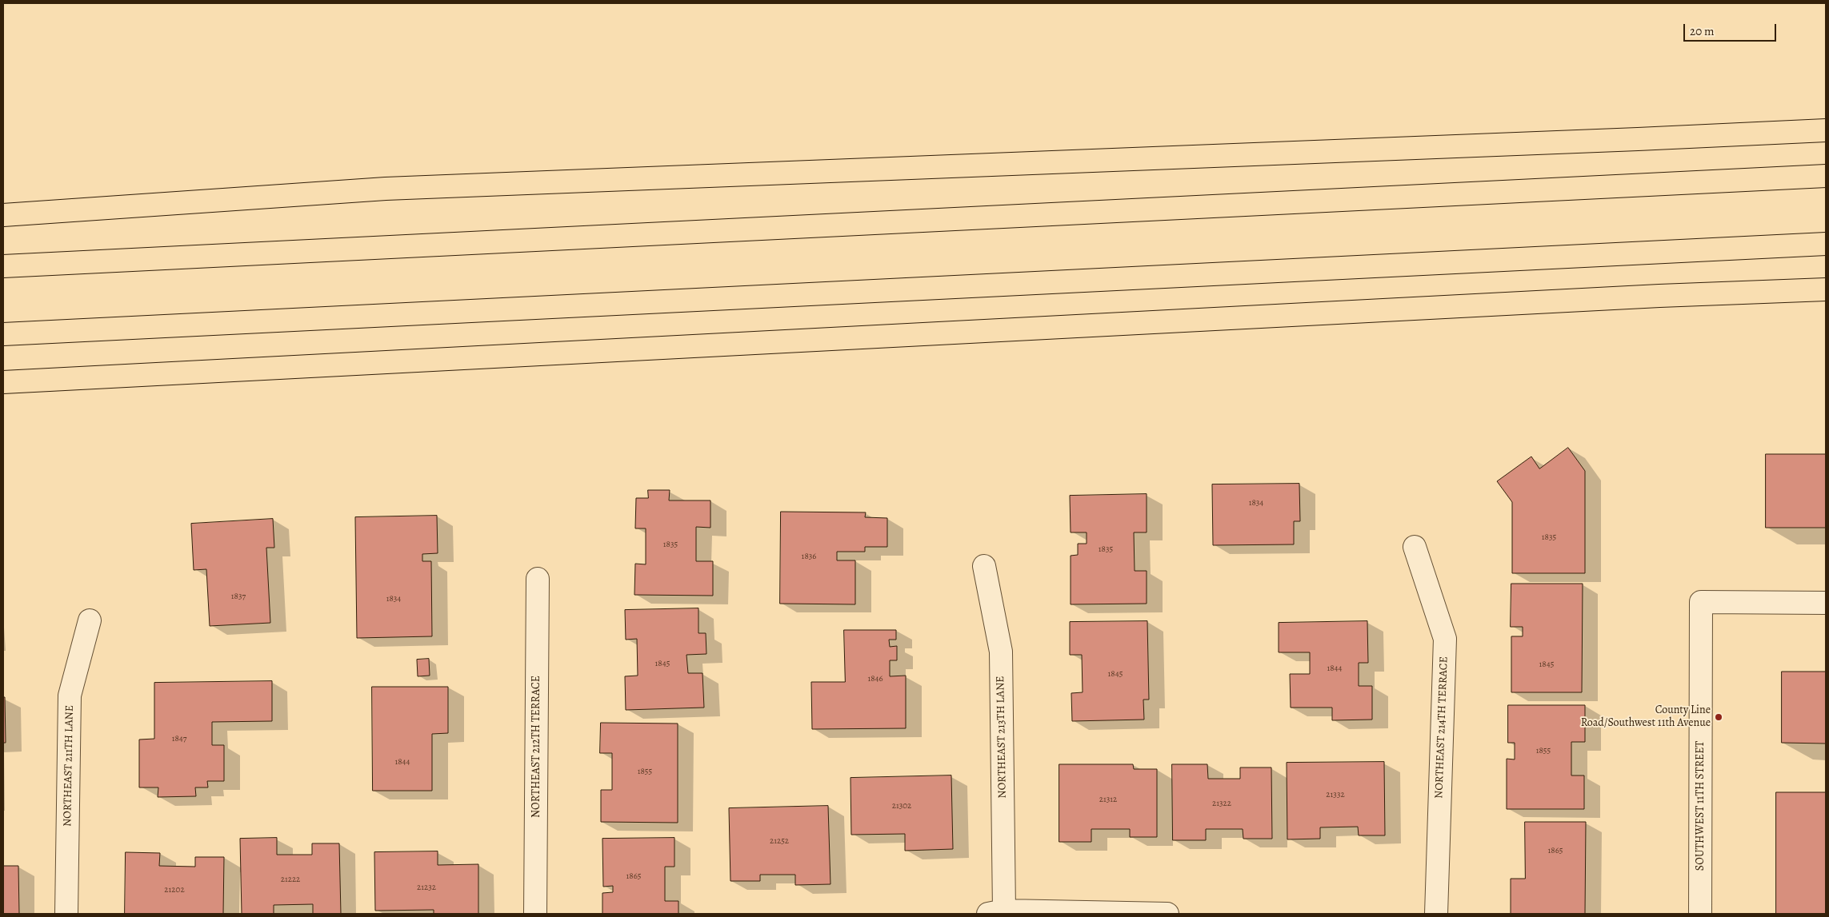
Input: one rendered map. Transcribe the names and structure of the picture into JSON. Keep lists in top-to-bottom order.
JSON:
{
  "streets": {
    "street": [
      "NORTHEAST 214TH TERRACE",
      "NORTHEAST 213TH LANE",
      "NORTHEAST 212TH TERRACE",
      "NORTHEAST 211TH LANE",
      "SOUTHWEST 11TH STREET"
    ]
  },
  "places": ["County Line Road/Southwest 11th Avenue"],
  "house_numbers": [
    "1834",
    "1835",
    "1835",
    "1835",
    "1836",
    "1837",
    "1834",
    "1845",
    "1845",
    "1844",
    "1845",
    "1846",
    "1847",
    "1855",
    "1844",
    "1855",
    "21332",
    "21312",
    "21322",
    "21302",
    "21252",
    "1865",
    "1865",
    "21222",
    "21232",
    "21202"
  ],
  "scale_bar": "20 m"
}
